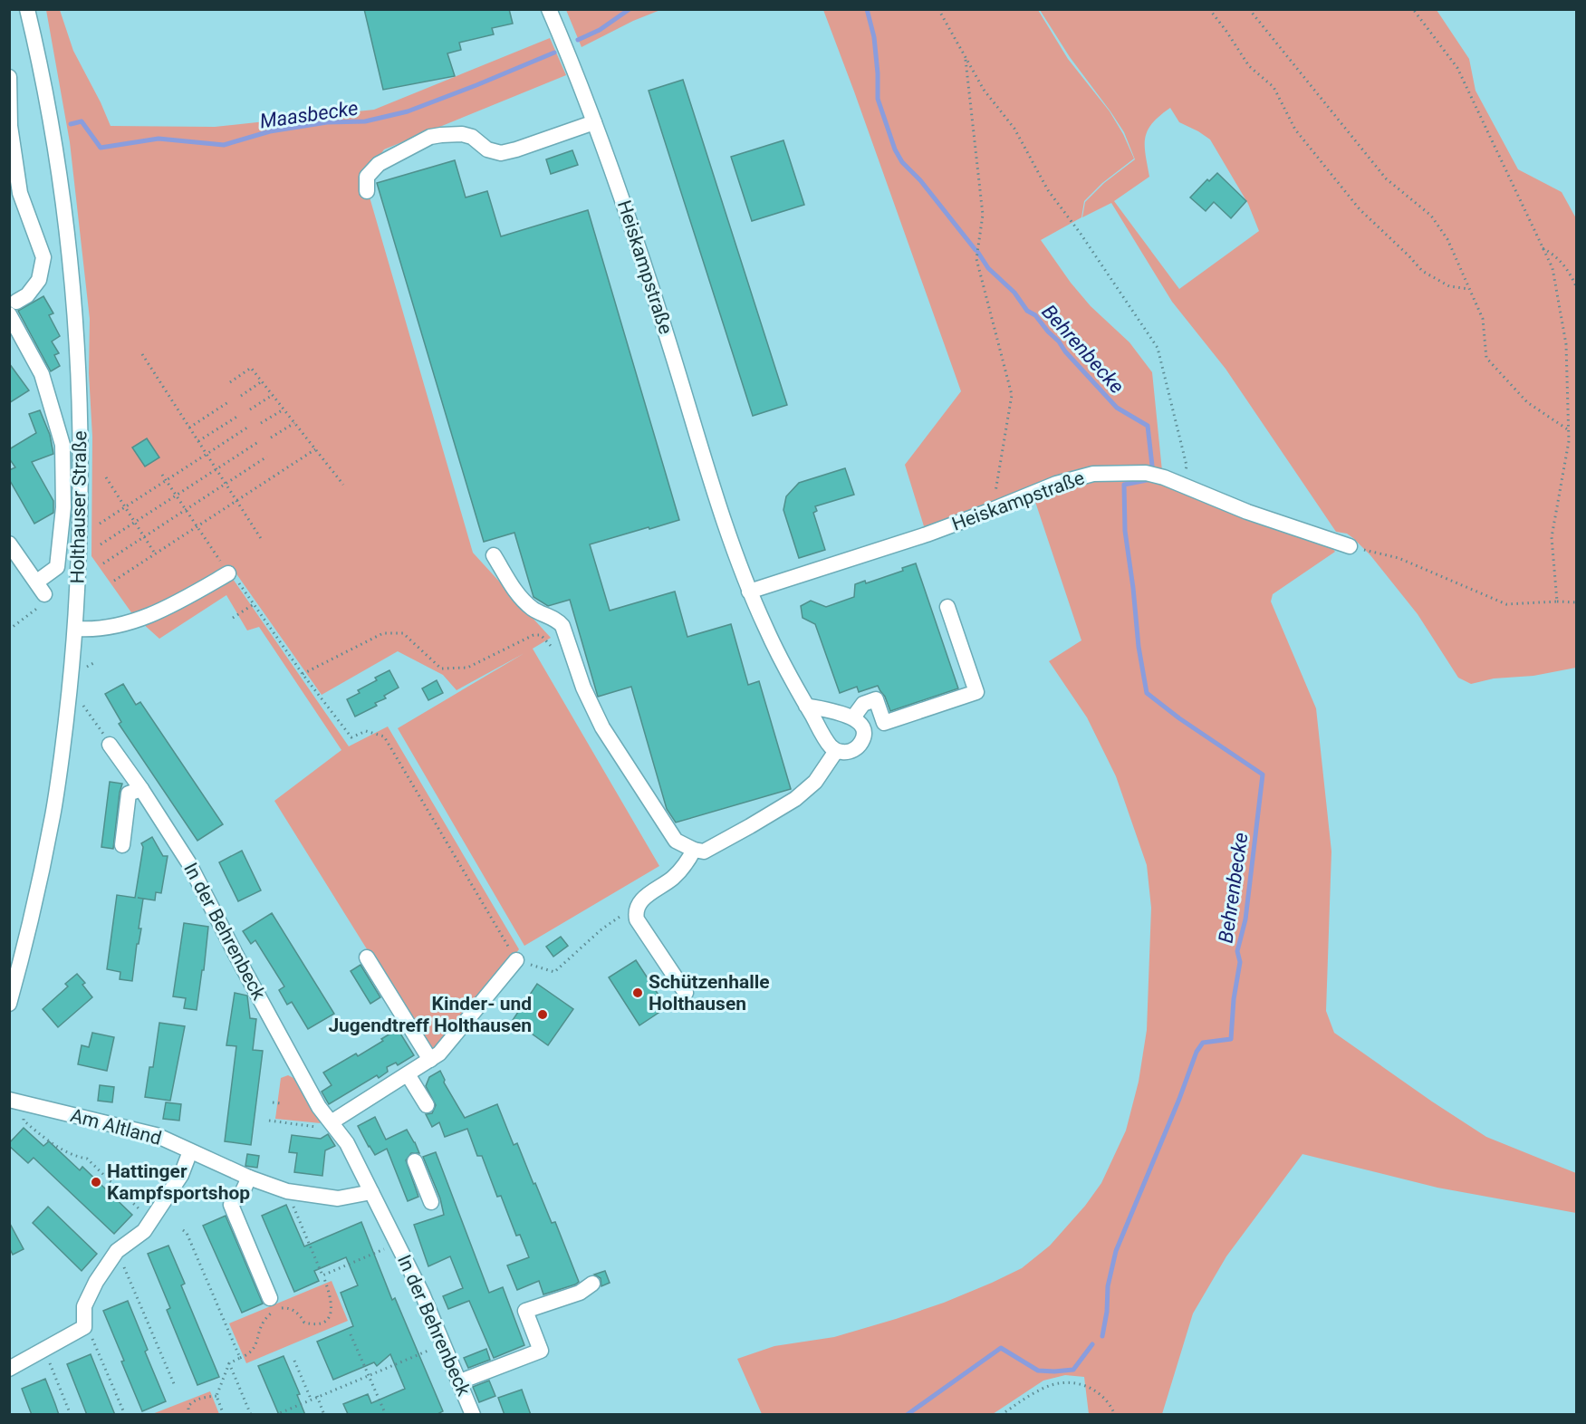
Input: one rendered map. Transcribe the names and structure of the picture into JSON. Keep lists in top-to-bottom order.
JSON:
{
  "streets": {
    "street": [
      "Heiskampstraße",
      "Holthauser Straße",
      "In der Behrenbeck",
      "Am Altland"
    ]
  },
  "crossings": [
    ["In der Behrenbeck", "Am Altland"]
  ],
  "water": ["Maasbecke", "Behrenbecke"],
  "places": ["Schützenhalle Holthausen", "Kinder- und Jugendtreff Holthausen", "Hattinger Kampfsportshop"]
}
